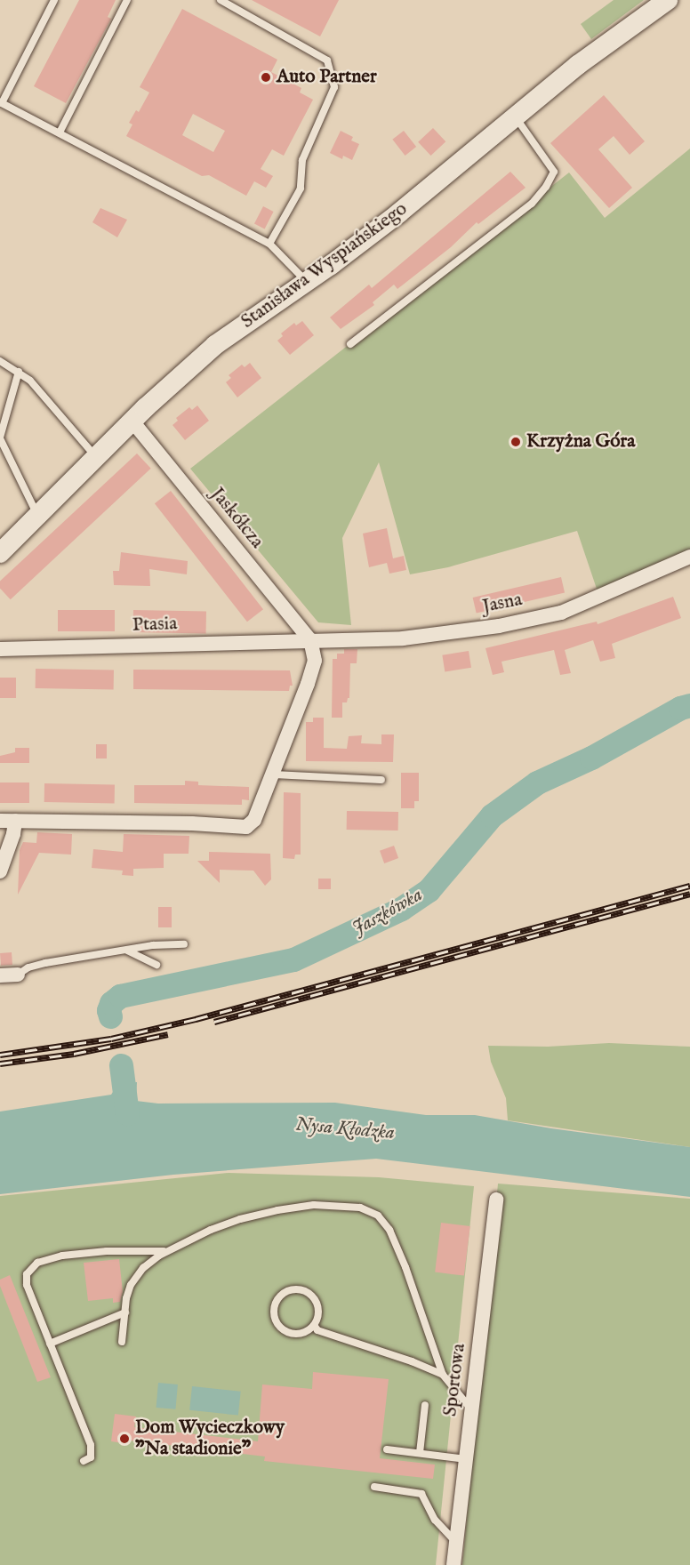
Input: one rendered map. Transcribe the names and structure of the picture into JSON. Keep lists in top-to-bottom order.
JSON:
{
  "streets": {
    "main road": ["Stanisława Wyspiańskiego"],
    "street": [
      "Jaskółcza",
      "Jasna",
      "Ptasia",
      "Sportowa"
    ]
  },
  "crossings": [
    ["Stanisława Wyspiańskiego", "Jaskółcza"],
    ["Jaskółcza", "Jasna"],
    ["Jaskółcza", "Ptasia"],
    ["Jasna", "Ptasia"]
  ],
  "water": ["Jaszkówka", "Nysa Kłodzka"],
  "places": ["Auto Partner", "Krzyżna Góra", "Dom Wycieczkowy \"Na stadionie\""]
}
